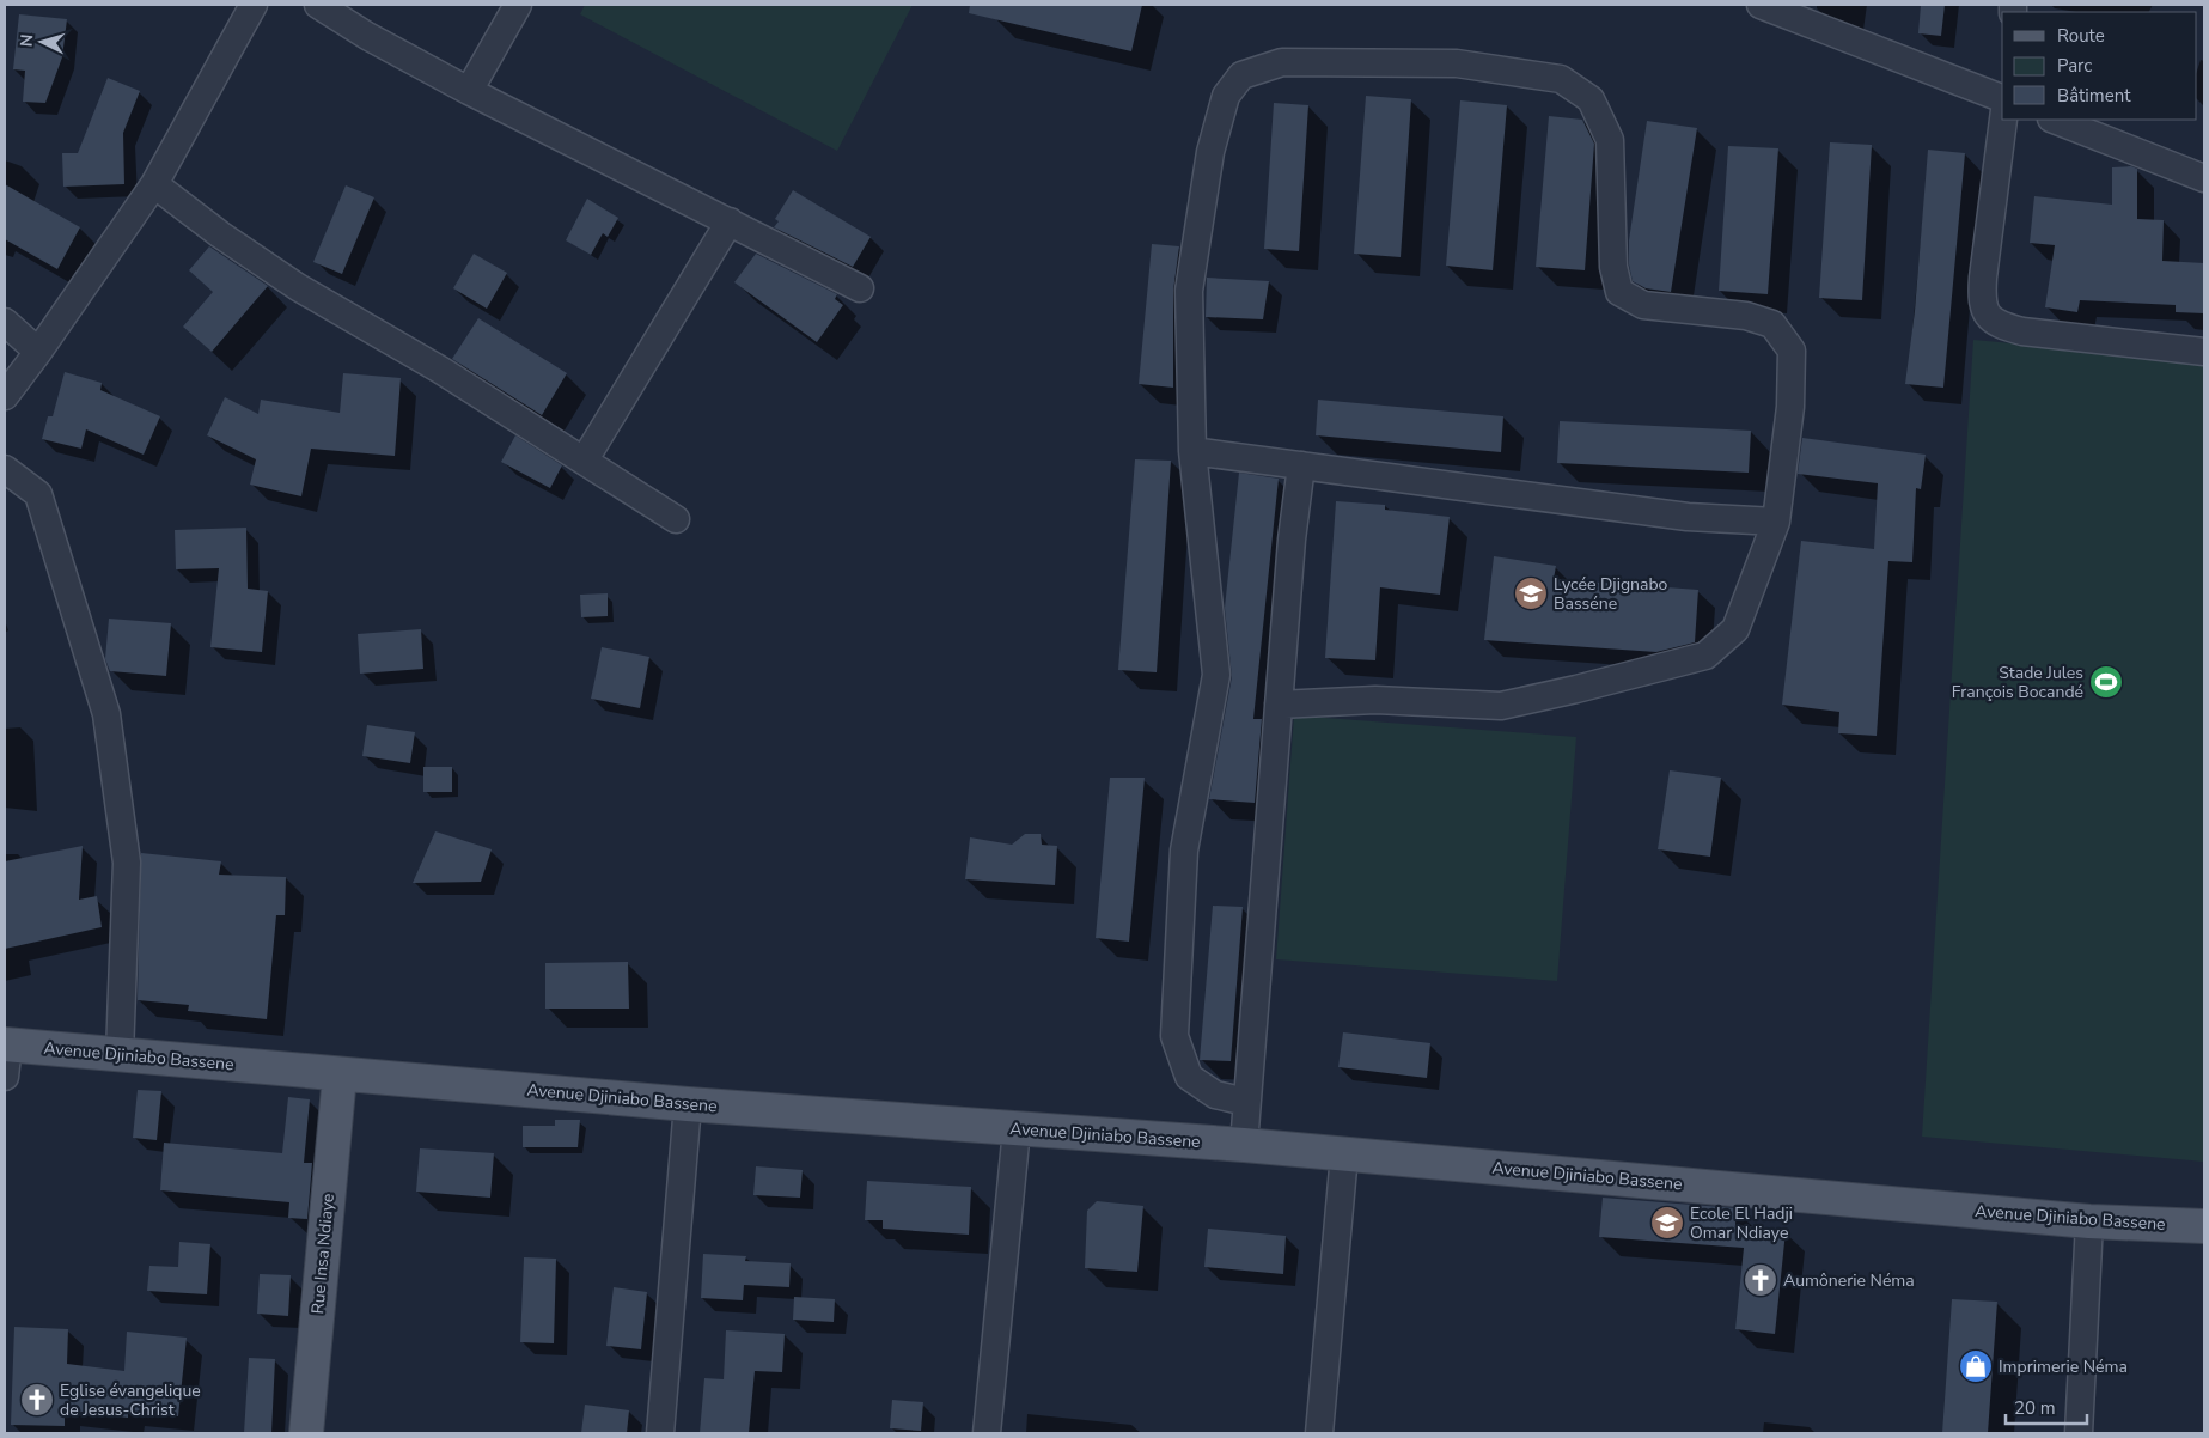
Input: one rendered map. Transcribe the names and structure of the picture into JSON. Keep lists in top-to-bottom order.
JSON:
{
  "streets": {
    "main road": ["Avenue Djiniabo Bassene", "Rue Insa Ndiaye"]
  },
  "crossings": [
    ["Avenue Djiniabo Bassene", "Rue Insa Ndiaye"]
  ],
  "places": {
    "school or university": ["Lycée Djignabo Basséne", "Ecole El Hadji Omar Ndiaye"],
    "sports": ["Stade Jules François Bocandé"],
    "church": ["Aumônerie Néma", "Eglise évangelique de Jesus-Christ"],
    "shop": ["Imprimerie Néma"]
  },
  "legend": ["Route", "Parc", "Bâtiment"],
  "scale_bar": "20 m",
  "north": "left"
}
